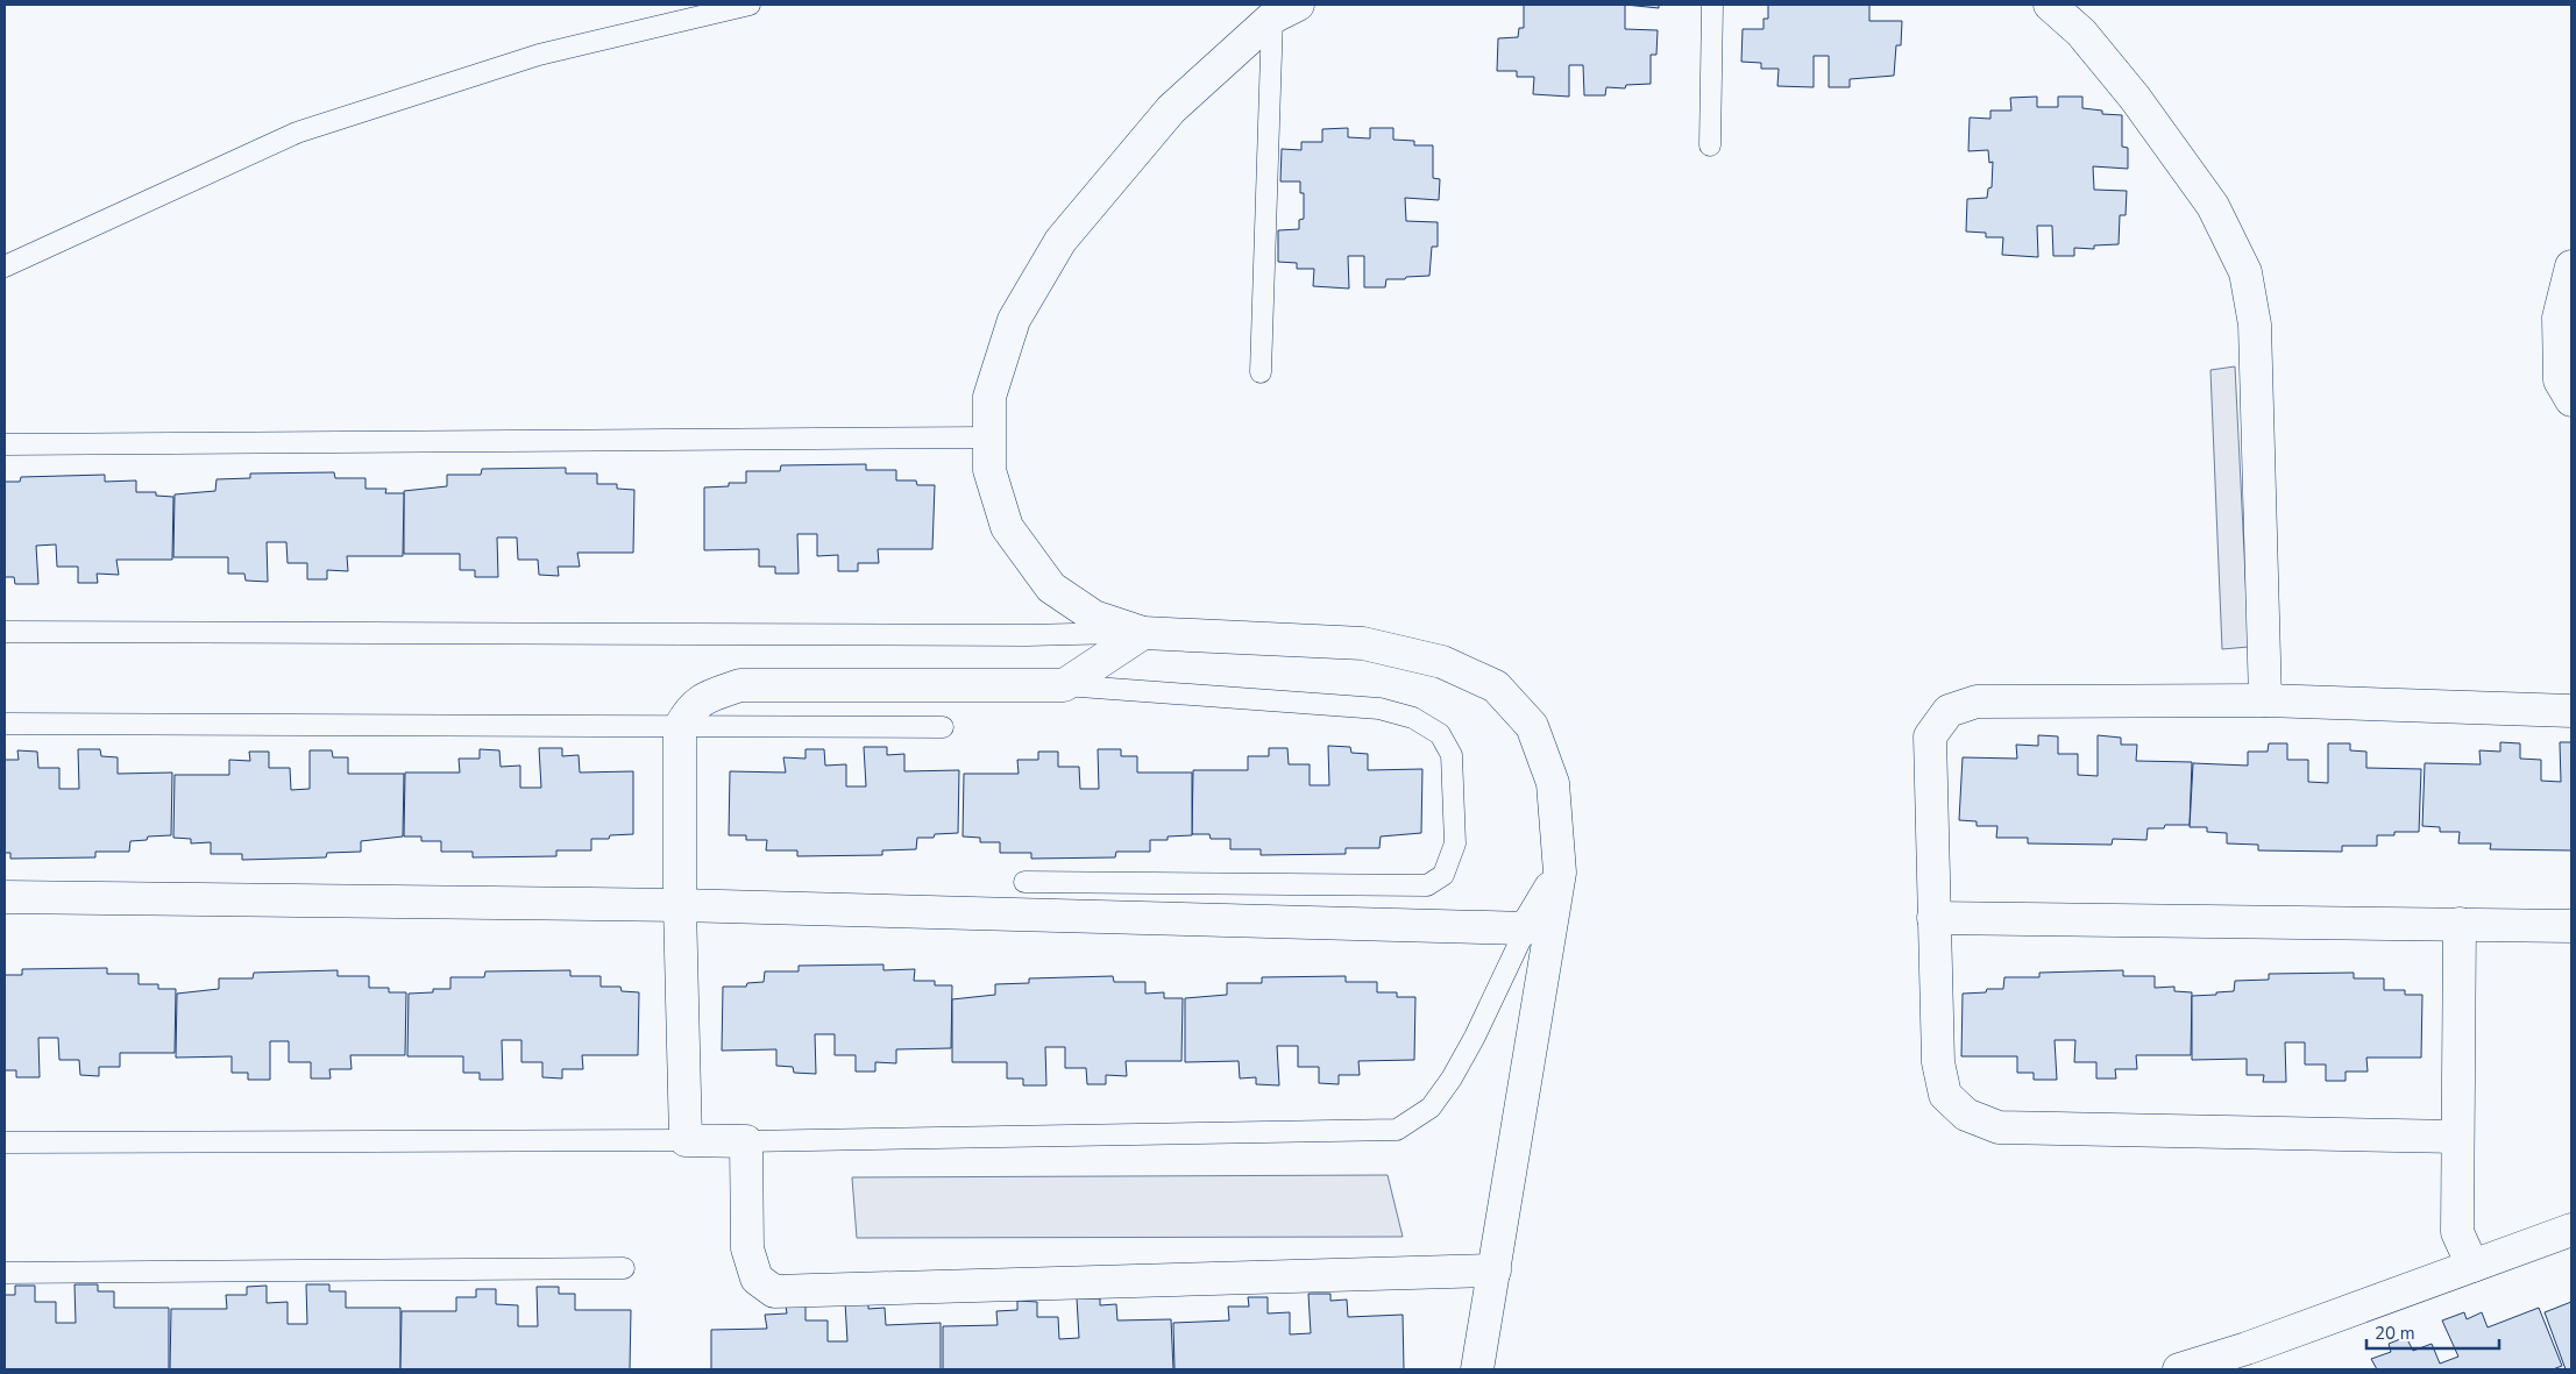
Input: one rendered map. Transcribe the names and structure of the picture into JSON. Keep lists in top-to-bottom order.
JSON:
{
  "scale_bar": "20 m"
}
